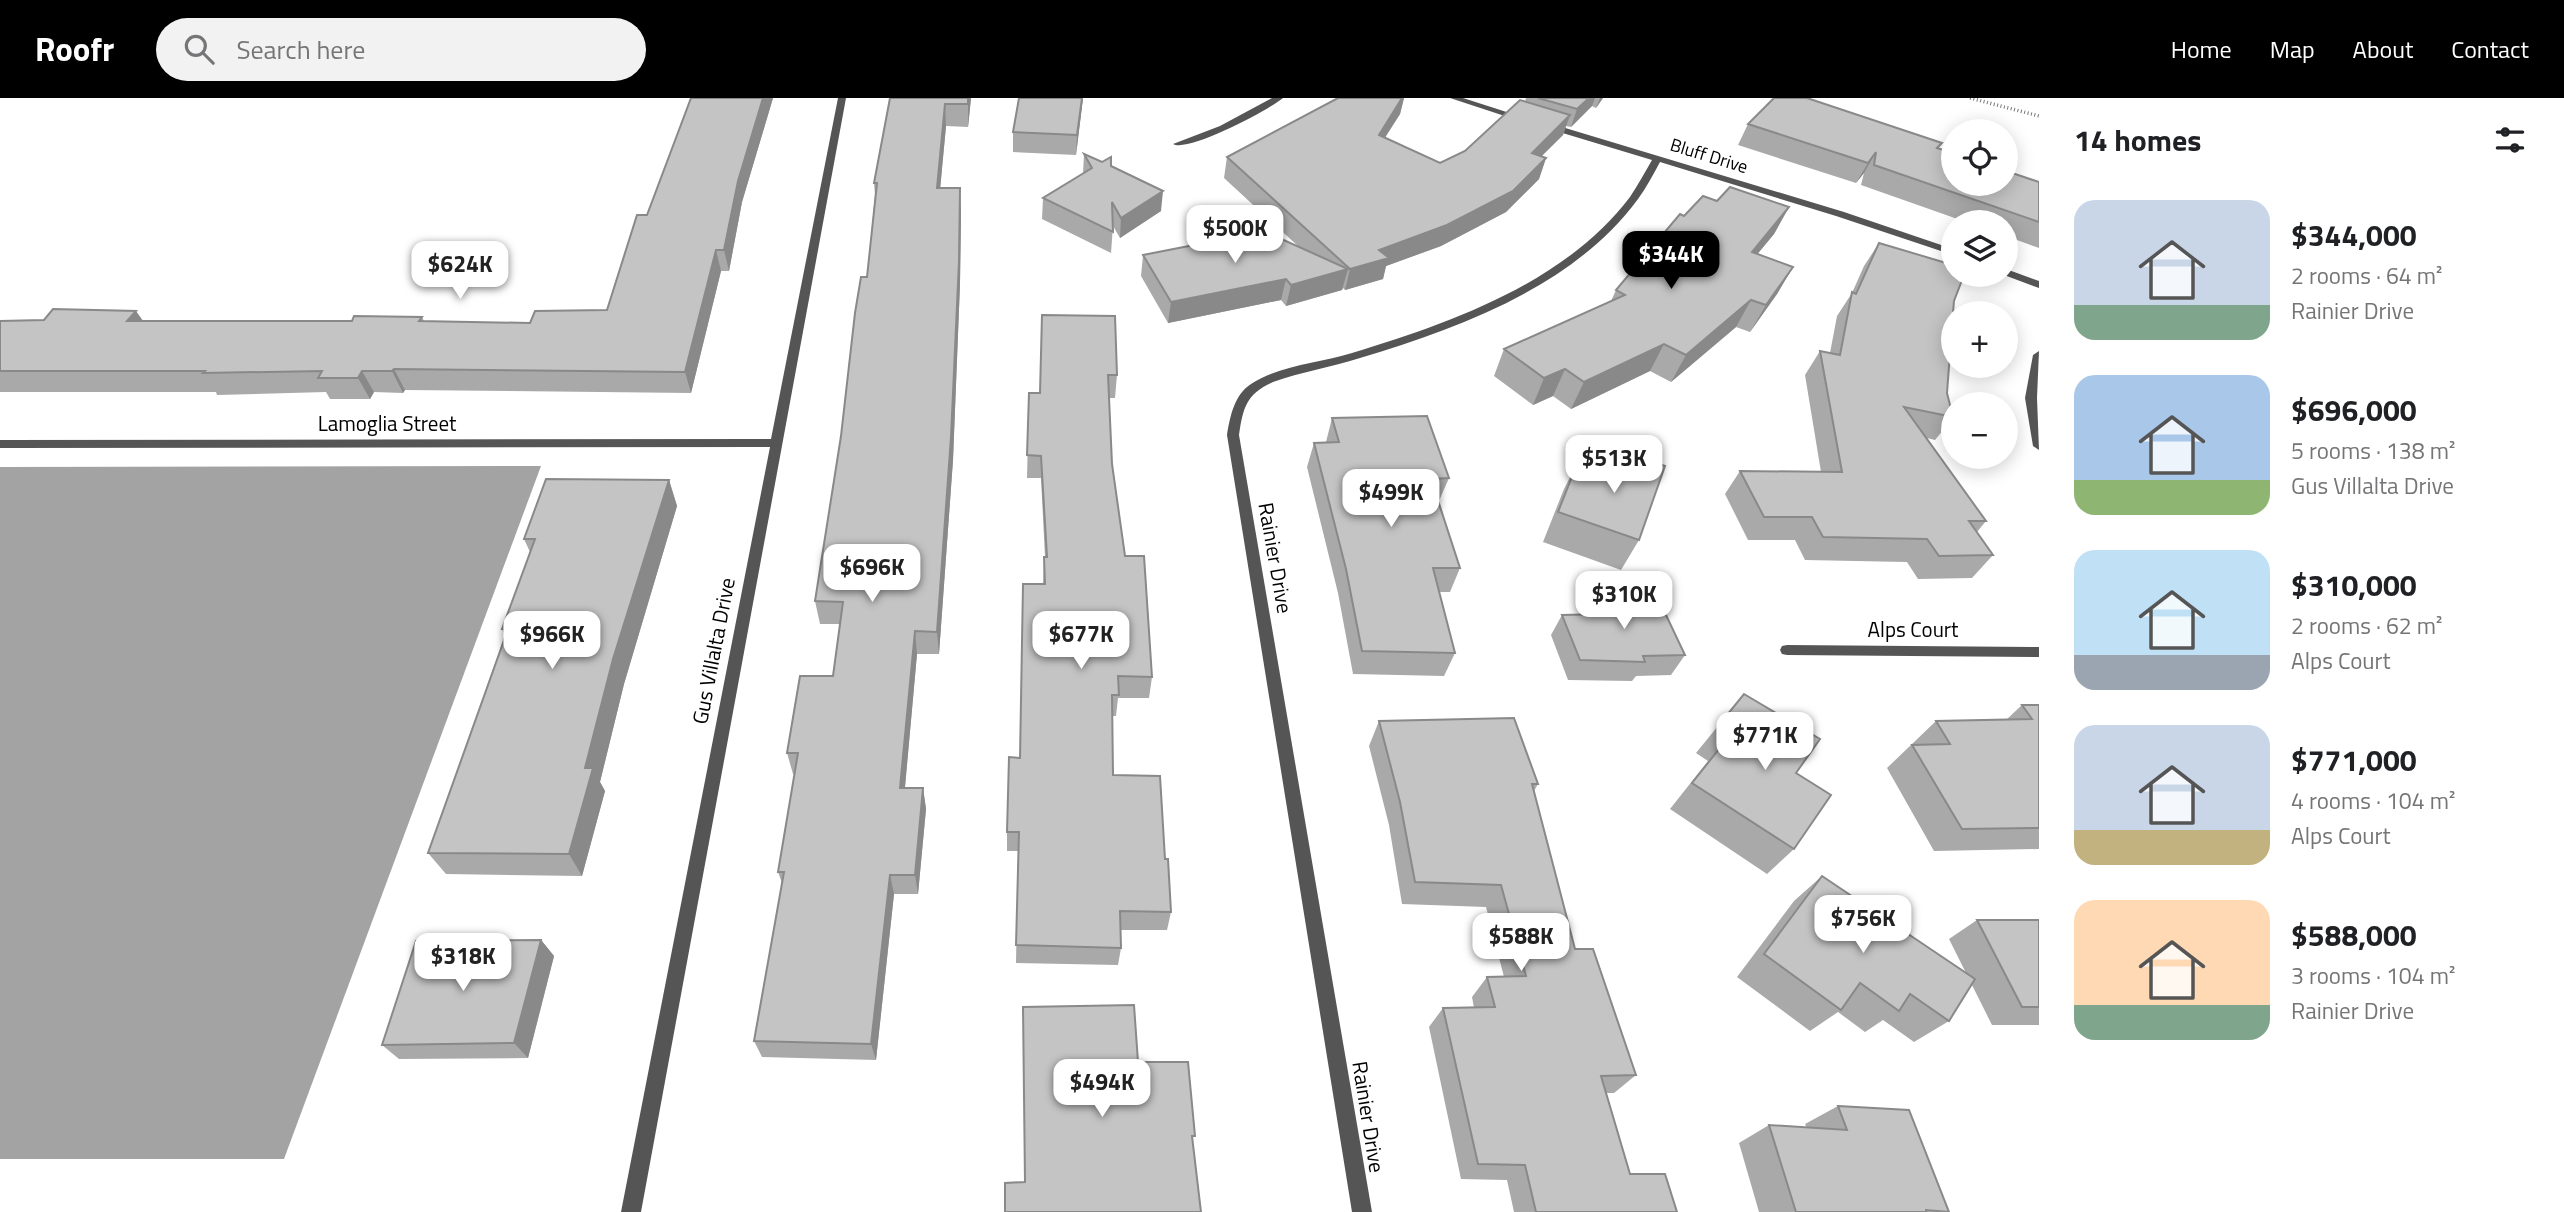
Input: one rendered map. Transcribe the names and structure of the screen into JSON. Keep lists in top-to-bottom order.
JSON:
{
  "streets": {
    "street": [
      "Bluff Drive",
      "Lamoglia Street",
      "Rainier Drive",
      "Alps Court",
      "Gus Villalta Drive"
    ]
  },
  "crossings": [
    ["Bluff Drive", "Rainier Drive"],
    ["Lamoglia Street", "Gus Villalta Drive"]
  ],
  "page": {
    "header": "Roofr",
    "search": "Search here",
    "nav": [
      "Home",
      "Map",
      "About",
      "Contact"
    ],
    "heading": "14 homes",
    "map_buttons": ["+", "−"],
    "list": [
      {
        "name": "$344,000",
        "note": "2 rooms · 64 m² · Rainier Drive"
      },
      {
        "name": "$696,000",
        "note": "5 rooms · 138 m² · Gus Villalta Drive"
      },
      {
        "name": "$310,000",
        "note": "2 rooms · 62 m² · Alps Court"
      },
      {
        "name": "$771,000",
        "note": "4 rooms · 104 m² · Alps Court"
      },
      {
        "name": "$588,000",
        "note": "3 rooms · 104 m² · Rainier Drive"
      }
    ],
    "price": [
      "$500K",
      "$344K",
      "$624K",
      "$513K",
      "$499K",
      "$696K",
      "$310K",
      "$966K",
      "$677K",
      "$771K",
      "$756K",
      "$588K",
      "$318K",
      "$494K"
    ]
  }
}
